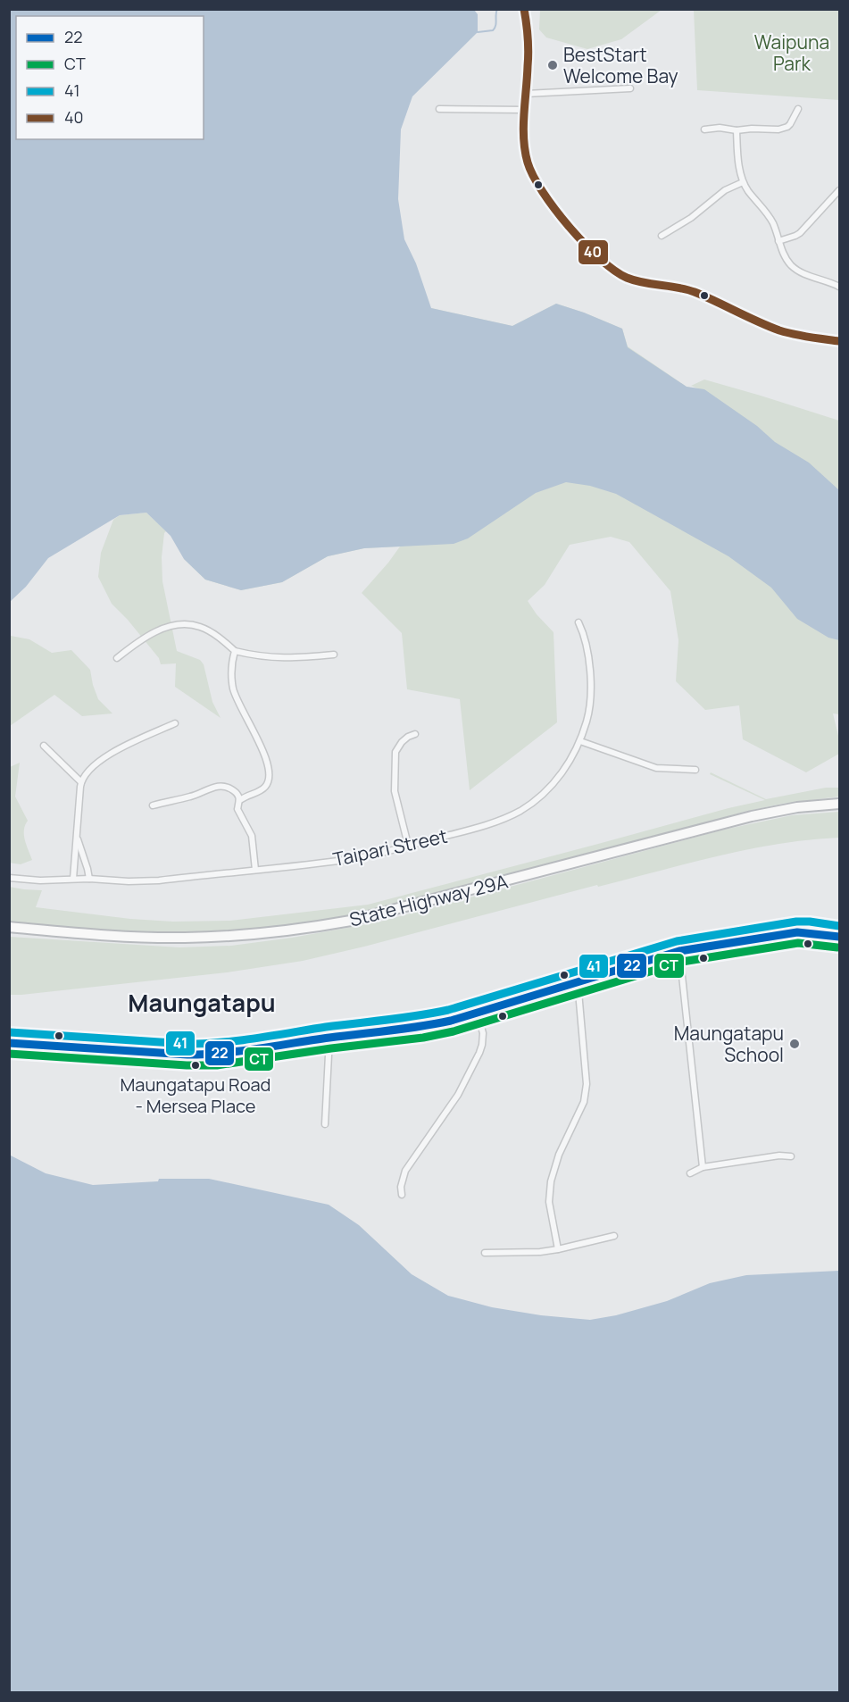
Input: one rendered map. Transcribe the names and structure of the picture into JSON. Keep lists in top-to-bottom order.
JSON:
{
  "streets": {
    "highway": ["State Highway 29A"],
    "street": ["Taipari Street"]
  },
  "districts": ["Maungatapu"],
  "parks": ["Waipuna Park"],
  "places": ["BestStart Welcome Bay", "Maungatapu School", "Maungatapu Road - Mersea Place"],
  "lines": [
    "transit line 40",
    "transit line 41",
    "transit line 22",
    "transit line CT"
  ],
  "legend": [
    "22",
    "CT",
    "41",
    "40"
  ]
}
